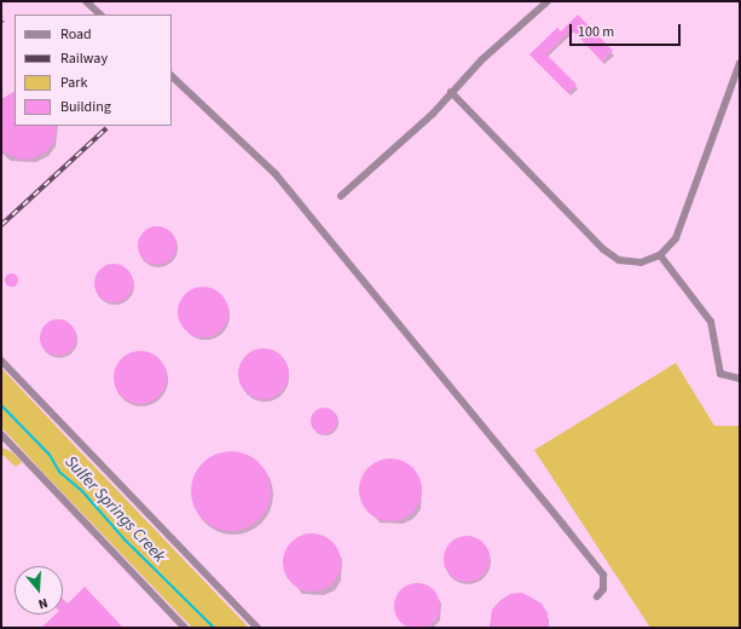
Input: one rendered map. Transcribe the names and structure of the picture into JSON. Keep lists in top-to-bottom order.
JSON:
{
  "water": ["Sulfer Springs Creek"],
  "legend": [
    "Road",
    "Railway",
    "Park",
    "Building"
  ],
  "scale_bar": "100 m",
  "north": "bottom"
}
